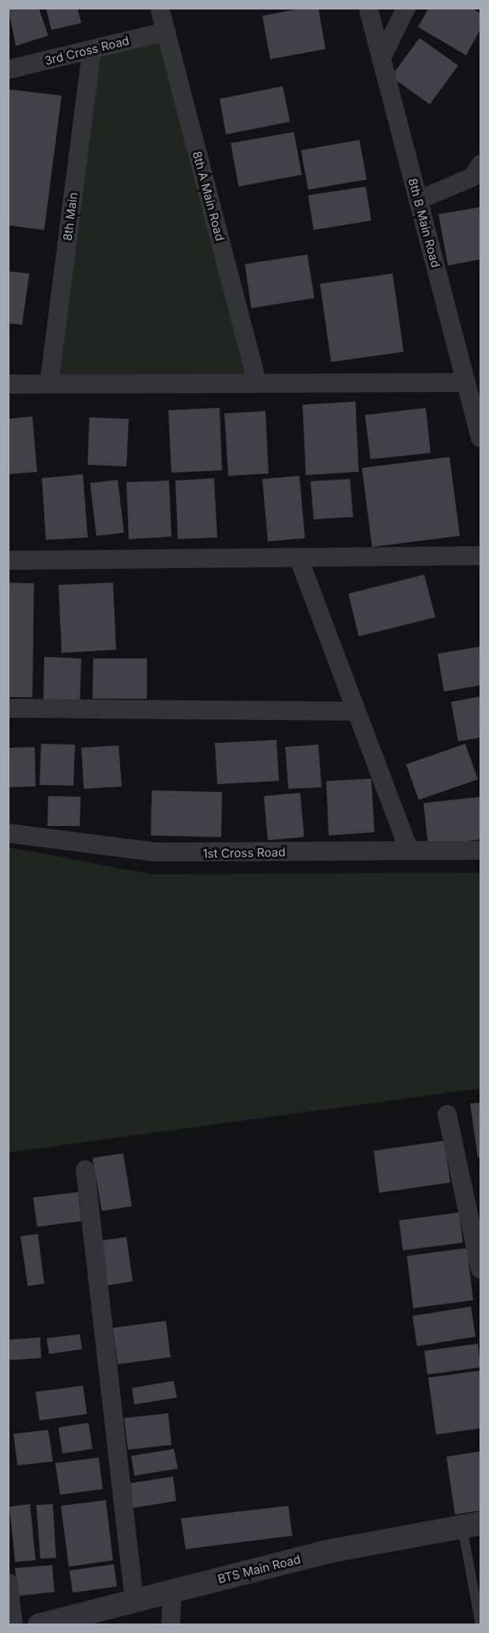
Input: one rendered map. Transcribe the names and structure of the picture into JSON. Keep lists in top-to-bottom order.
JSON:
{
  "streets": {
    "street": [
      "3rd Cross Road",
      "8th A Main Road",
      "8th Main",
      "8th B Main Road",
      "1st Cross Road",
      "BTS Main Road"
    ]
  },
  "crossings": [
    ["3rd Cross Road", "8th A Main Road"],
    ["3rd Cross Road", "8th Main"]
  ]
}
